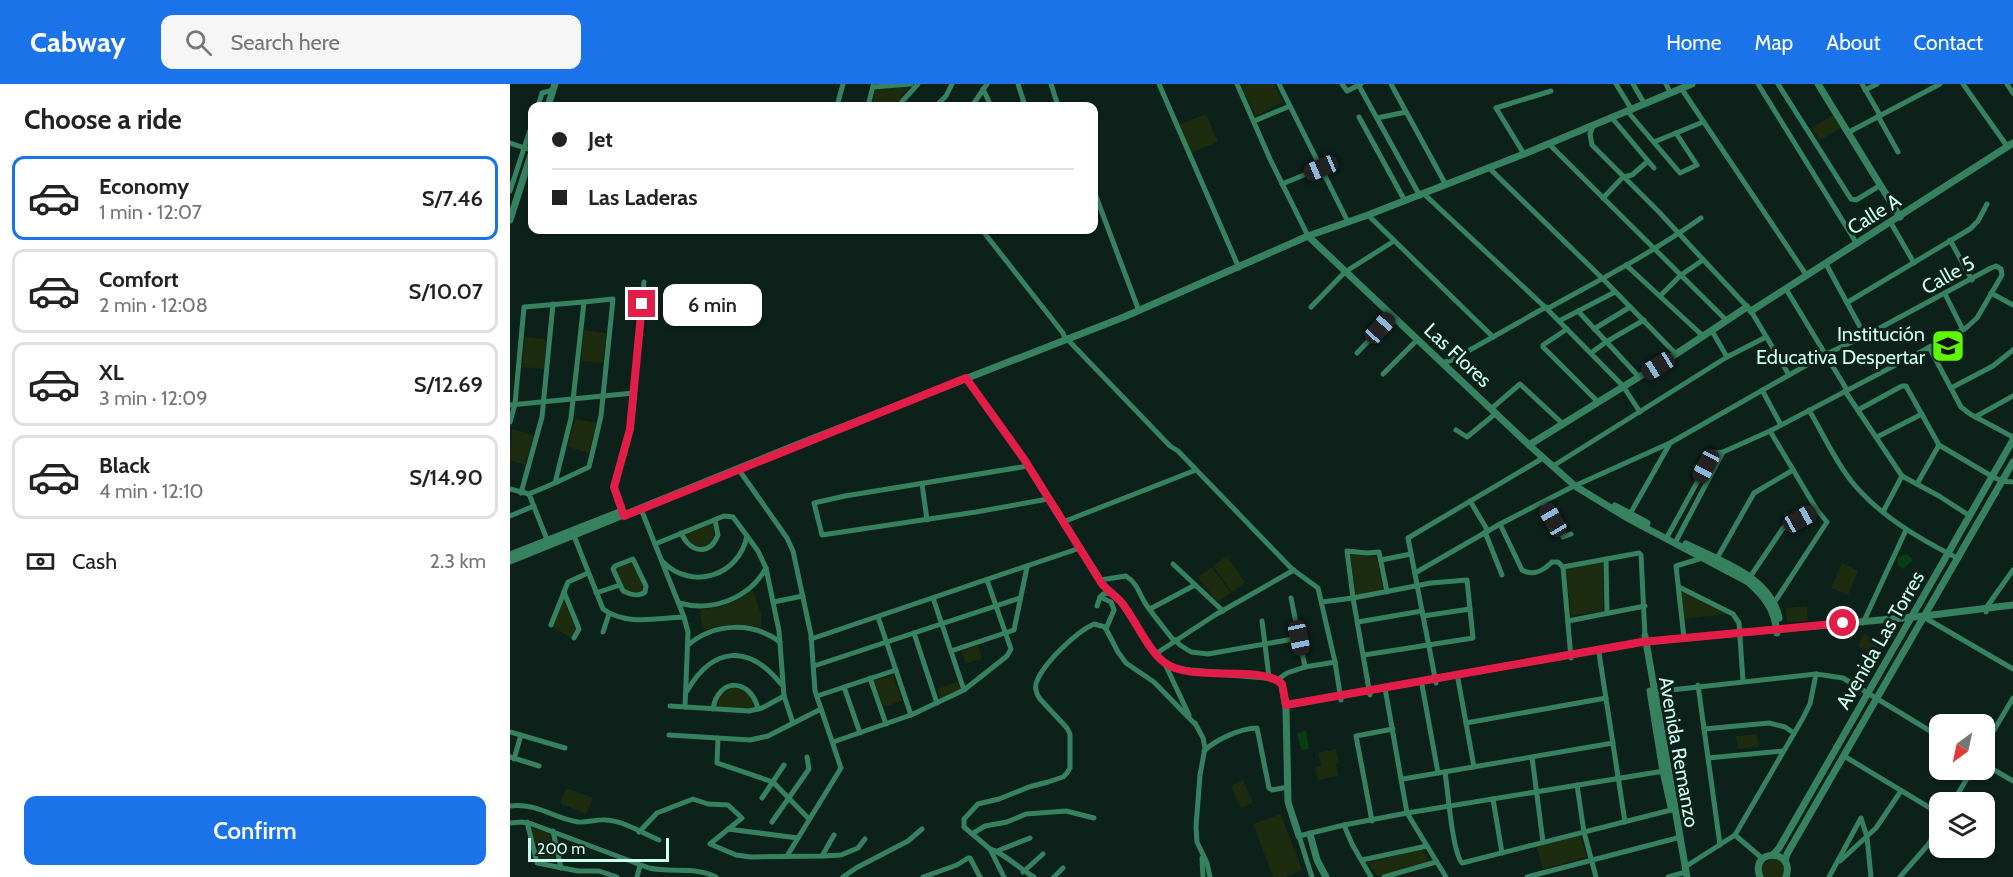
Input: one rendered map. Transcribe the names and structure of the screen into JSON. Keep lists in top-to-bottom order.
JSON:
{
  "streets": {
    "street": [
      "Calle A",
      "Calle 5",
      "Las Flores",
      "Avenida Las Torres",
      "Avenida Remanzo"
    ]
  },
  "crossings": [
    ["Calle A", "Las Flores"],
    ["Calle 5", "Las Flores"]
  ],
  "places": {
    "school or university": ["Institución Educativa Despertar"]
  },
  "scale_bar": "200 m",
  "north": "bottom left",
  "page": {
    "header": "Cabway",
    "search": "Search here",
    "nav": [
      "Home",
      "Map",
      "About",
      "Contact"
    ],
    "heading": "Choose a ride",
    "banner": ["Jet", "Las Laderas"],
    "list": [
      {
        "name": "Economy",
        "note": "1 min · 12:07",
        "value": "S/7.46"
      },
      {
        "name": "Comfort",
        "note": "2 min · 12:08",
        "value": "S/10.07"
      },
      {
        "name": "XL",
        "note": "3 min · 12:09",
        "value": "S/12.69"
      },
      {
        "name": "Black",
        "note": "4 min · 12:10",
        "value": "S/14.90"
      }
    ],
    "bubble": "6 min",
    "pay": ["Cash", "2.3 km"],
    "buttons": "Confirm",
    "scale": "200 m"
  }
}
